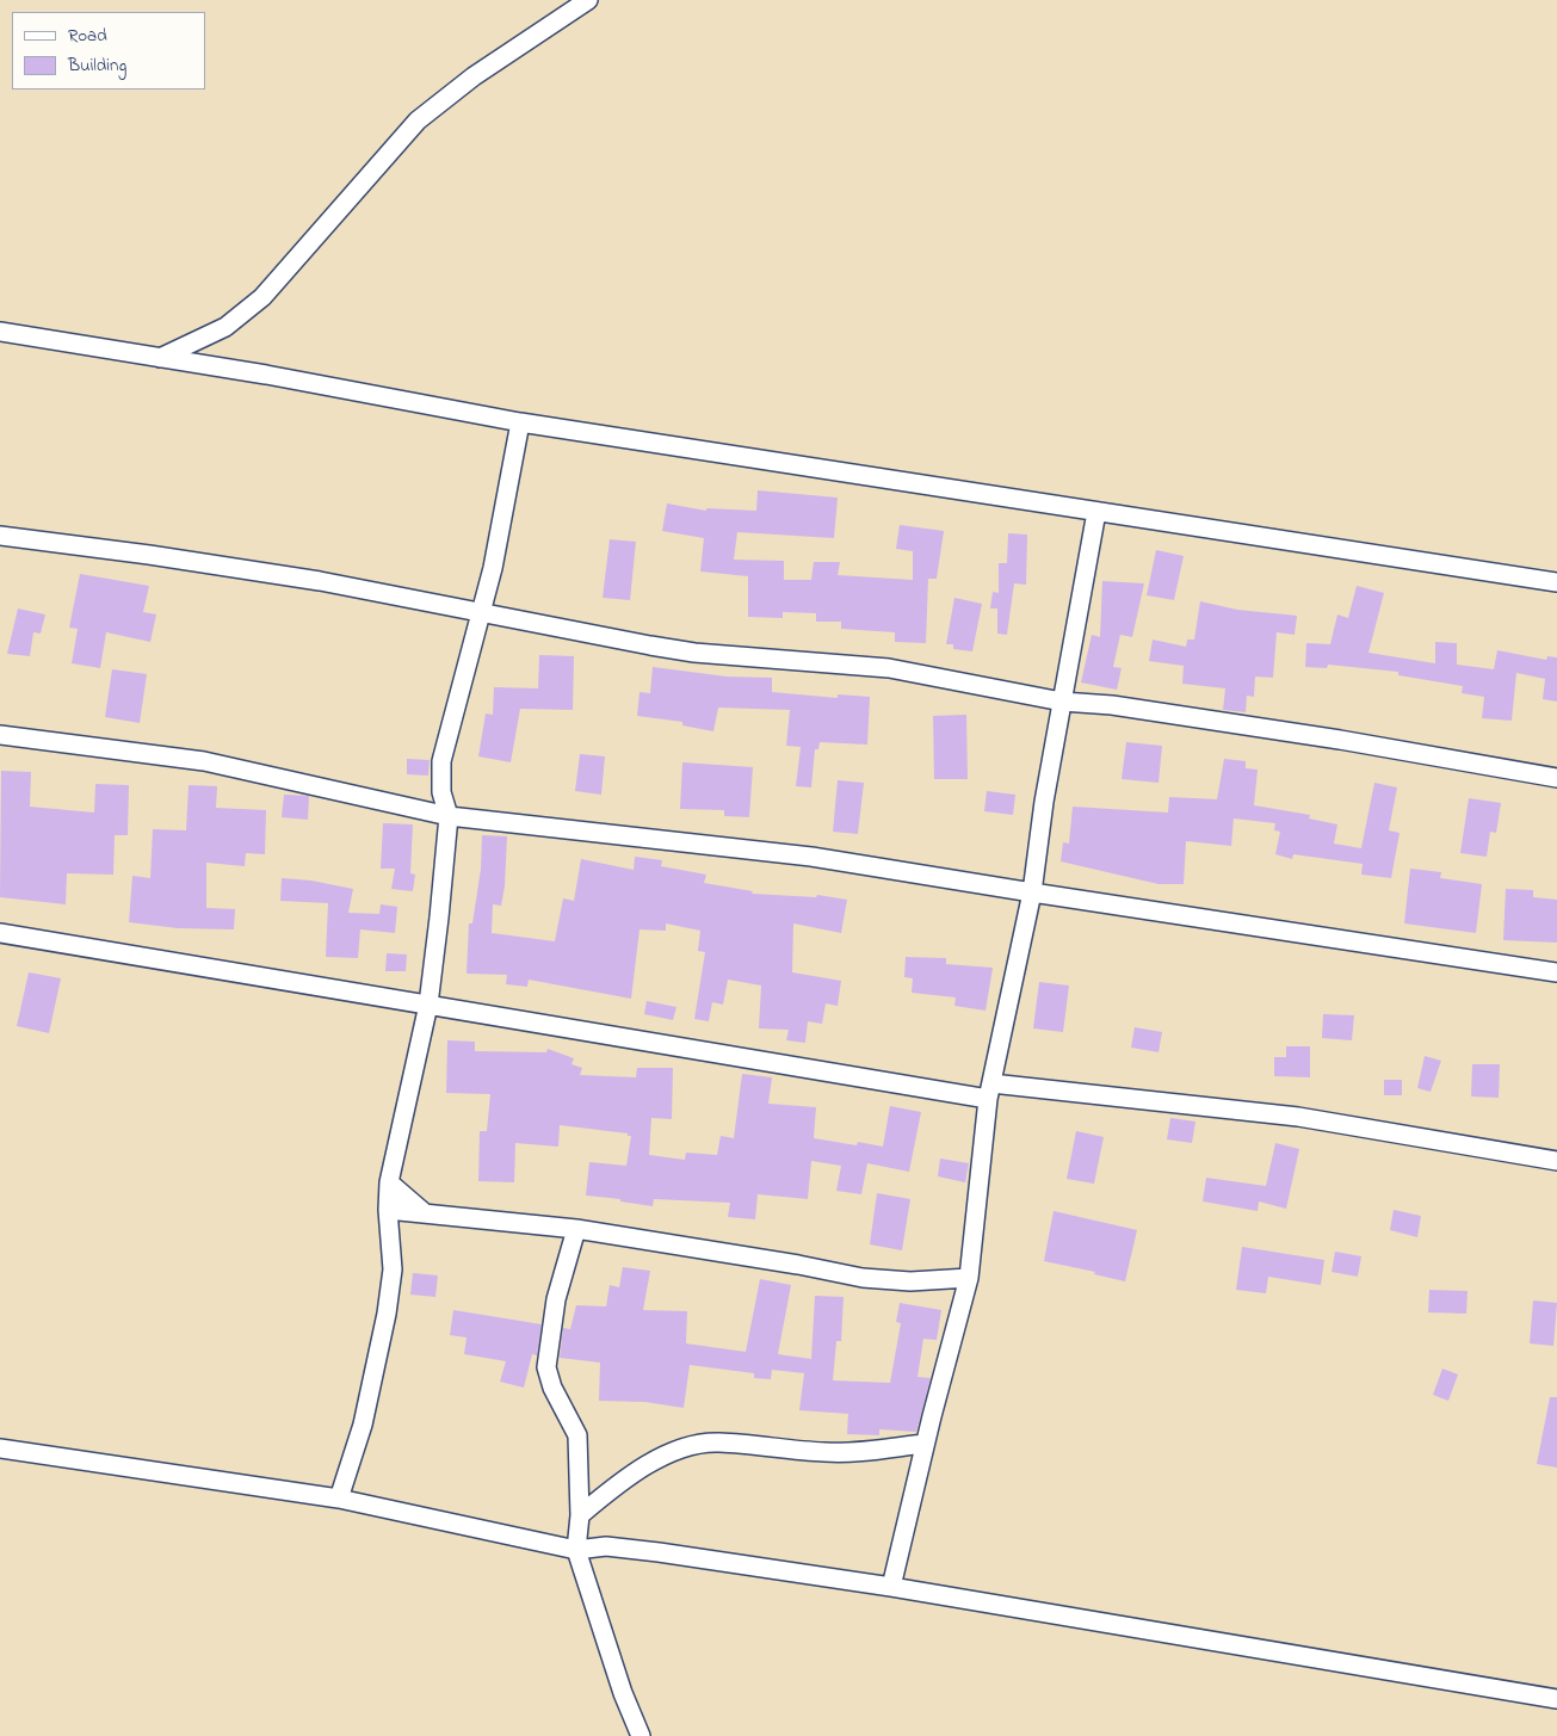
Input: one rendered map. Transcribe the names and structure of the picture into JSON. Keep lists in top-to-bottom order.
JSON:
{
  "legend": ["Road", "Building"]
}
